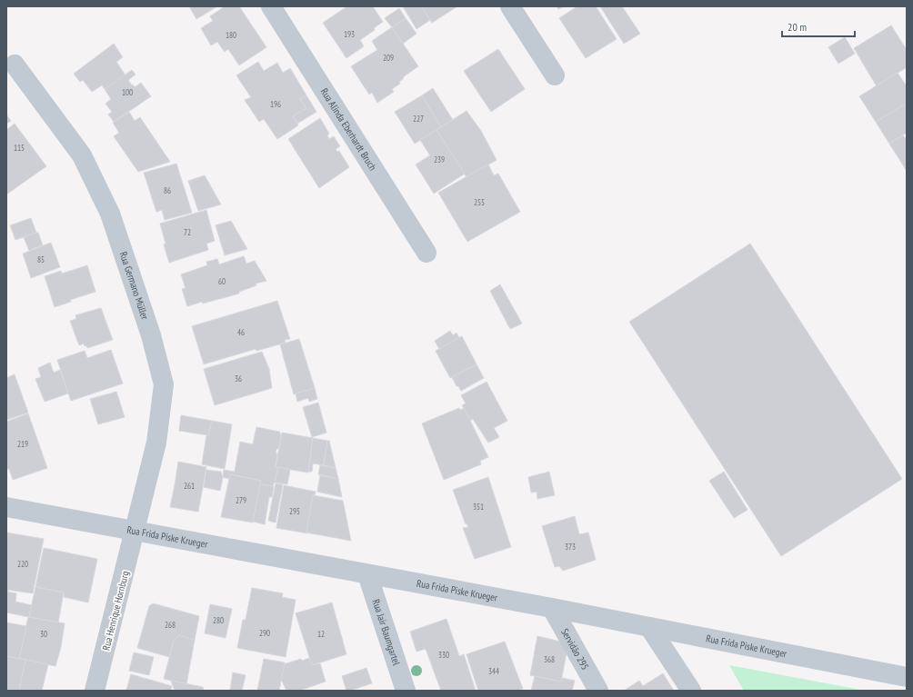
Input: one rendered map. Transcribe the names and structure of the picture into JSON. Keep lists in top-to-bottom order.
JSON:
{
  "streets": {
    "street": [
      "Rua Alinda Eberhardt Bruch",
      "Rua Germano Müller",
      "Rua Frida Piske Krueger",
      "Rua Henrique Hornburg",
      "Rua Jair Baumgartel",
      "Servidão 295"
    ]
  },
  "crossings": [
    ["Rua Germano Müller", "Rua Frida Piske Krueger"],
    ["Rua Germano Müller", "Rua Henrique Hornburg"],
    ["Rua Frida Piske Krueger", "Rua Henrique Hornburg"],
    ["Rua Frida Piske Krueger", "Rua Jair Baumgartel"],
    ["Rua Frida Piske Krueger", "Servidão 295"]
  ],
  "house_numbers": [
    "193",
    "180",
    "209",
    "100",
    "196",
    "227",
    "115",
    "239",
    "86",
    "255",
    "72",
    "85",
    "60",
    "46",
    "36",
    "219",
    "261",
    "279",
    "351",
    "295",
    "373",
    "220",
    "280",
    "268",
    "290",
    "30",
    "12",
    "330",
    "368",
    "344"
  ],
  "scale_bar": "20 m"
}
